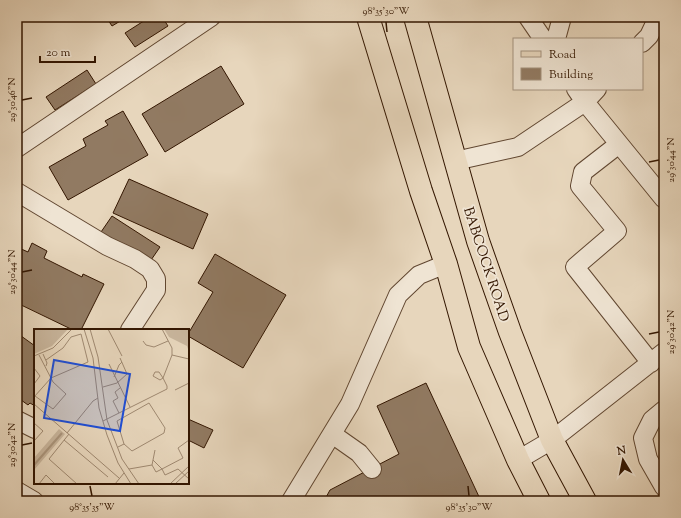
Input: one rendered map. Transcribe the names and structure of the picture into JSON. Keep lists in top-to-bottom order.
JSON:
{
  "streets": {
    "main road": ["BABCOCK ROAD"]
  },
  "legend": ["Road", "Building"],
  "scale_bar": "20 m",
  "north": "top",
  "coordinates": [
    "98°35'30\"W",
    "29°30'46\"N",
    "29°30'44\"N",
    "29°30'42\"N",
    "98°35'35\"W"
  ]
}
